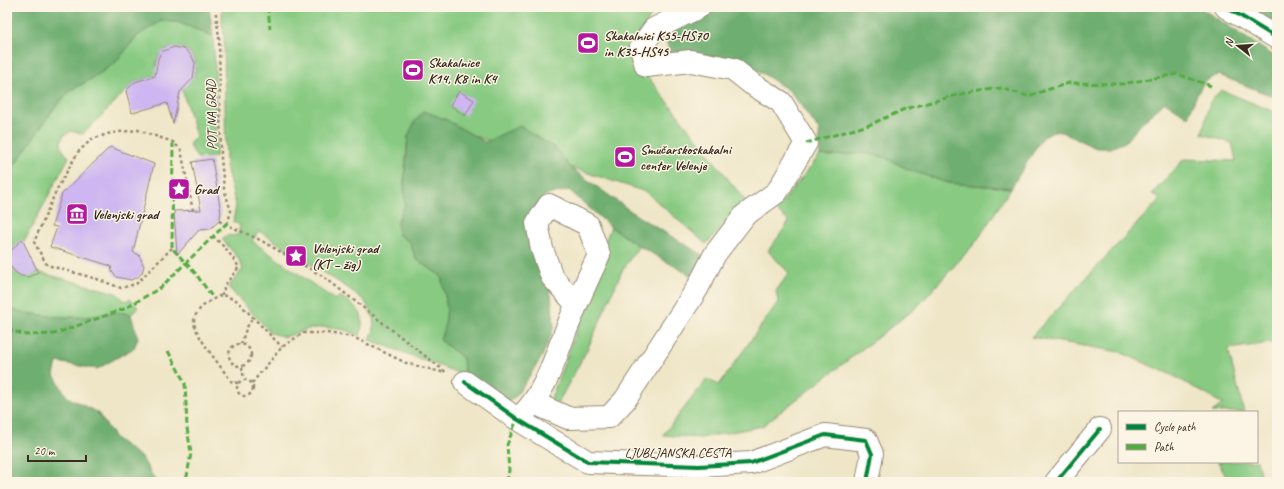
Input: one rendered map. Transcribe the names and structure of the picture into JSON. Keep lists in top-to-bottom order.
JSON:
{
  "streets": {
    "street": ["LJUBLJANSKA CESTA"],
    "path": ["POT NA GRAD"]
  },
  "places": {
    "sports": ["Skakalnici K55-HS70 in K35-HS45", "Skakalnice K14, K8 in K4", "Smučarskoskakalni center Velenje"],
    "place": ["Grad", "Velenjski grad (KT – žig)"],
    "museum": ["Velenjski grad"]
  },
  "legend": ["Cycle path", "Path"],
  "scale_bar": "20 m",
  "north": "left"
}
